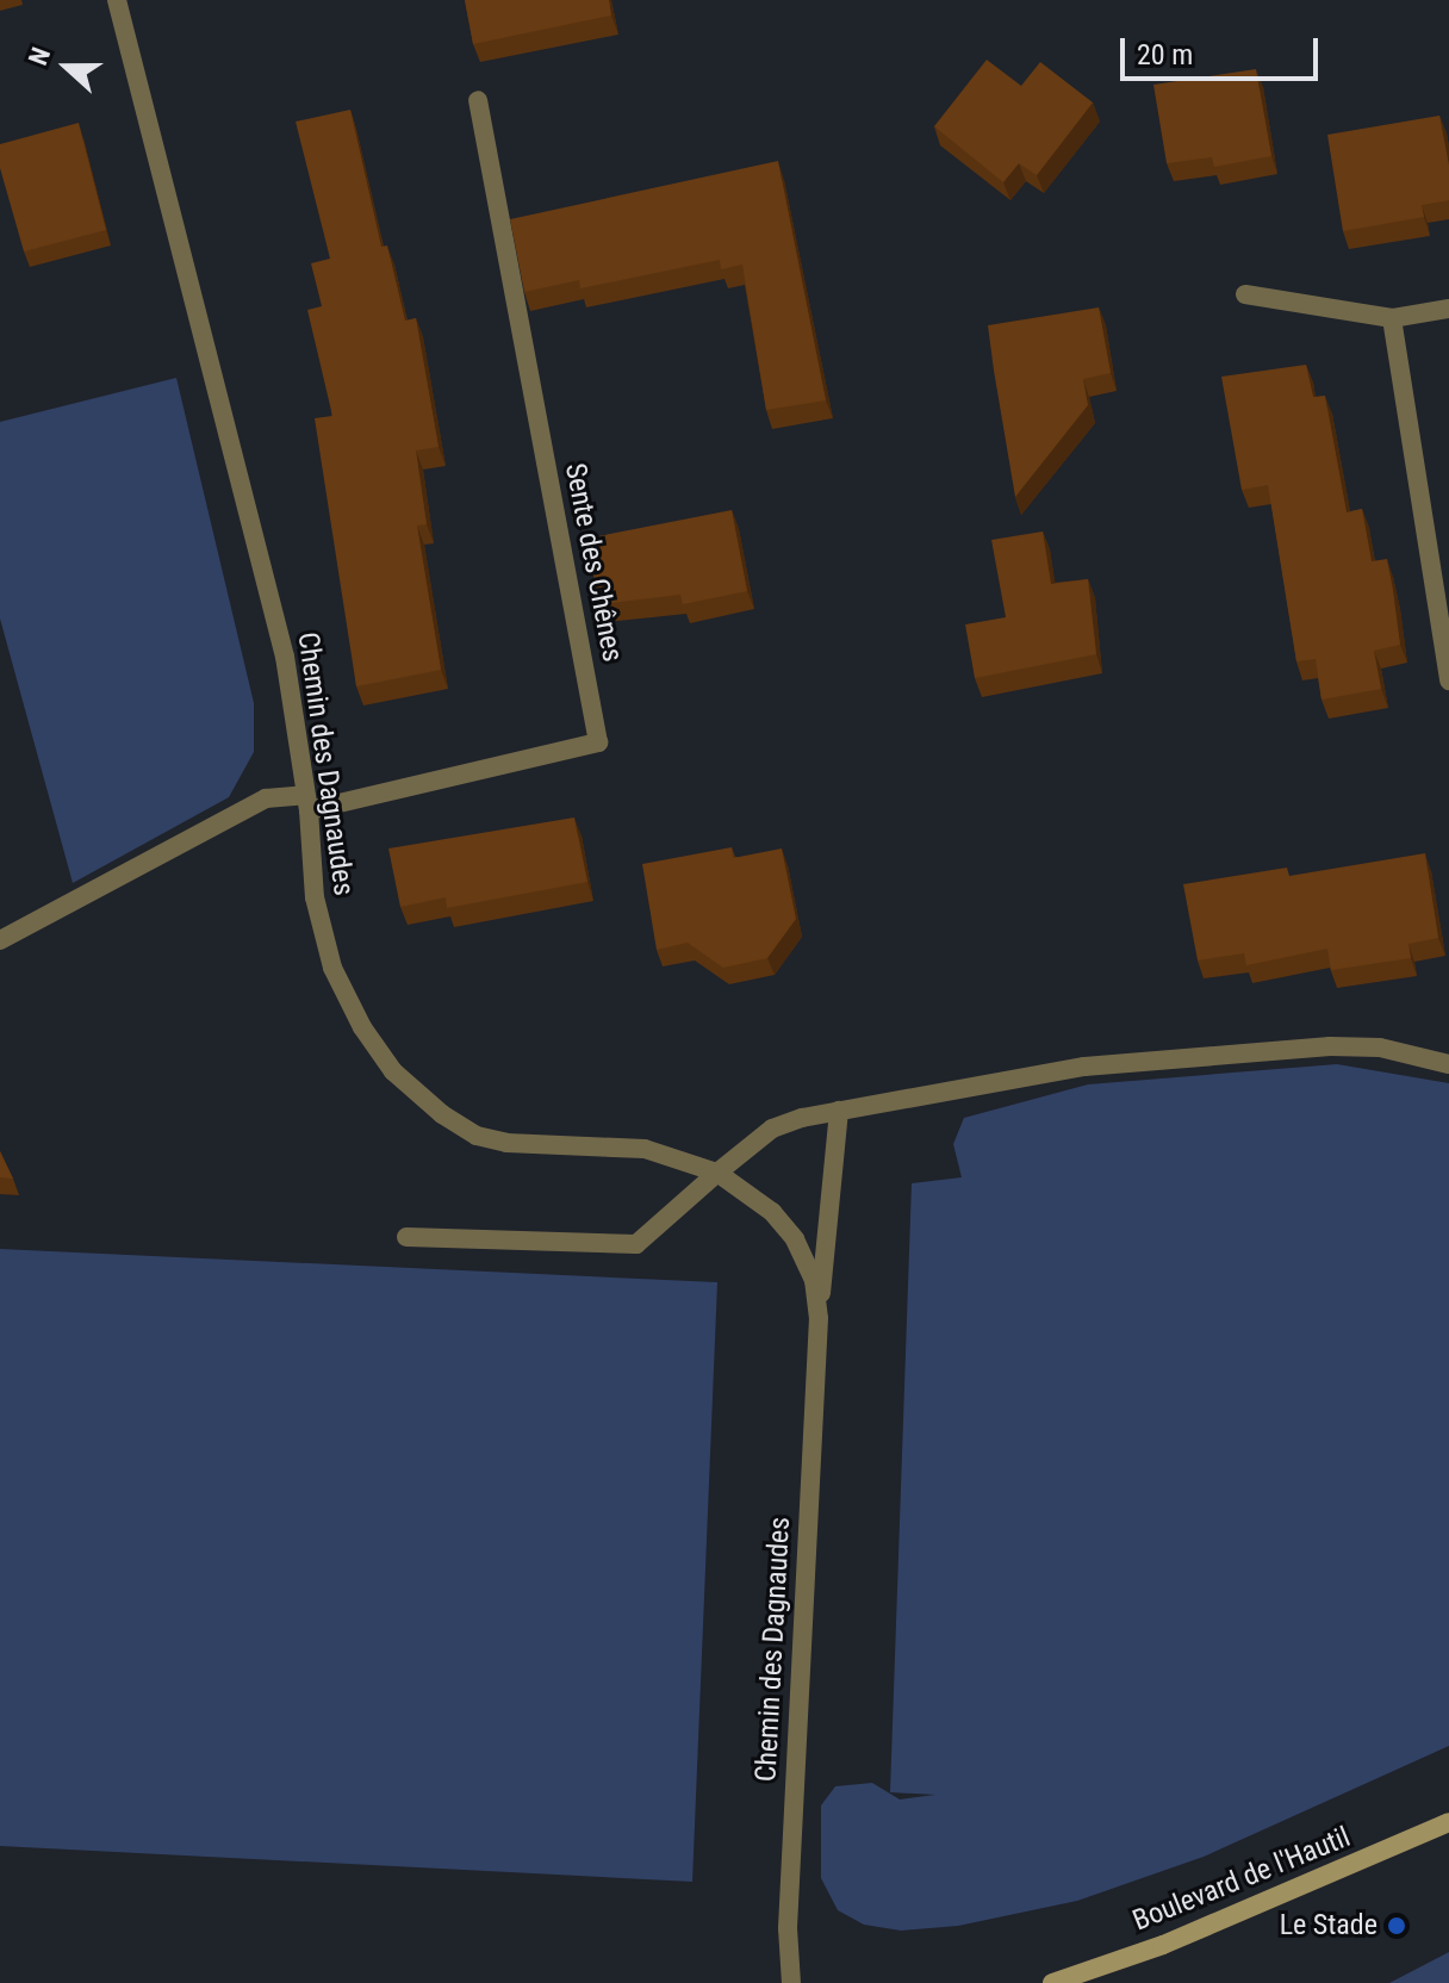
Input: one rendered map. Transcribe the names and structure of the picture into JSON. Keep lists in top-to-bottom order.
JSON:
{
  "streets": {
    "main road": ["Boulevard de l'Hautil"],
    "street": ["Sente des Chênes", "Chemin des Dagnaudes"]
  },
  "crossings": [
    ["Sente des Chênes", "Chemin des Dagnaudes"]
  ],
  "places": ["Le Stade"],
  "scale_bar": "20 m",
  "north": "left"
}
